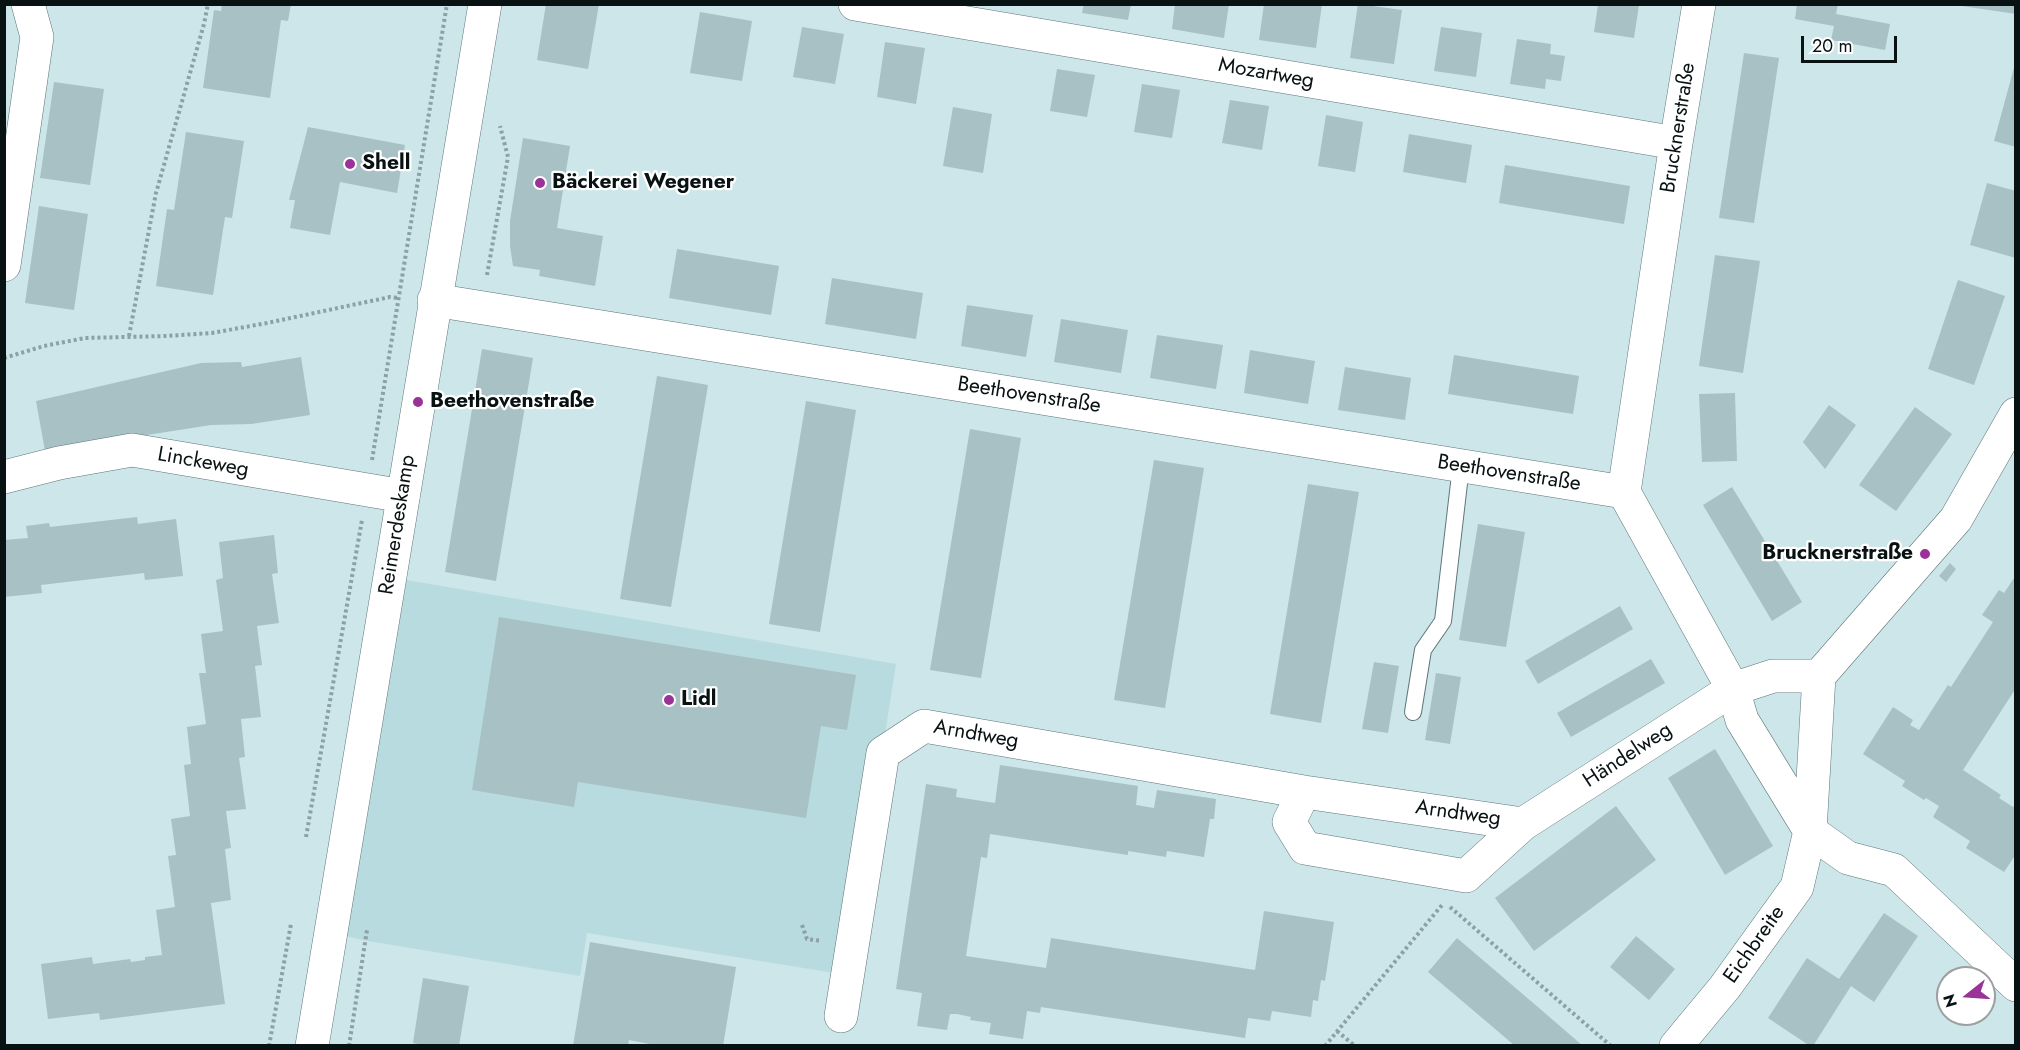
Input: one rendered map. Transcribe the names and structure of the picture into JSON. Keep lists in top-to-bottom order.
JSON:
{
  "streets": {
    "street": [
      "Mozartweg",
      "Brucknerstraße",
      "Beethovenstraße",
      "Linckeweg",
      "Reimerdeskamp",
      "Arndtweg",
      "Händelweg",
      "Eichbreite"
    ]
  },
  "crossings": [
    ["Mozartweg", "Brucknerstraße"],
    ["Brucknerstraße", "Beethovenstraße"],
    ["Beethovenstraße", "Reimerdeskamp"],
    ["Linckeweg", "Reimerdeskamp"],
    ["Arndtweg", "Händelweg"]
  ],
  "places": [
    "Shell",
    "Bäckerei Wegener",
    "Beethovenstraße",
    "Brucknerstraße",
    "Lidl"
  ],
  "scale_bar": "20 m",
  "north": "left"
}
